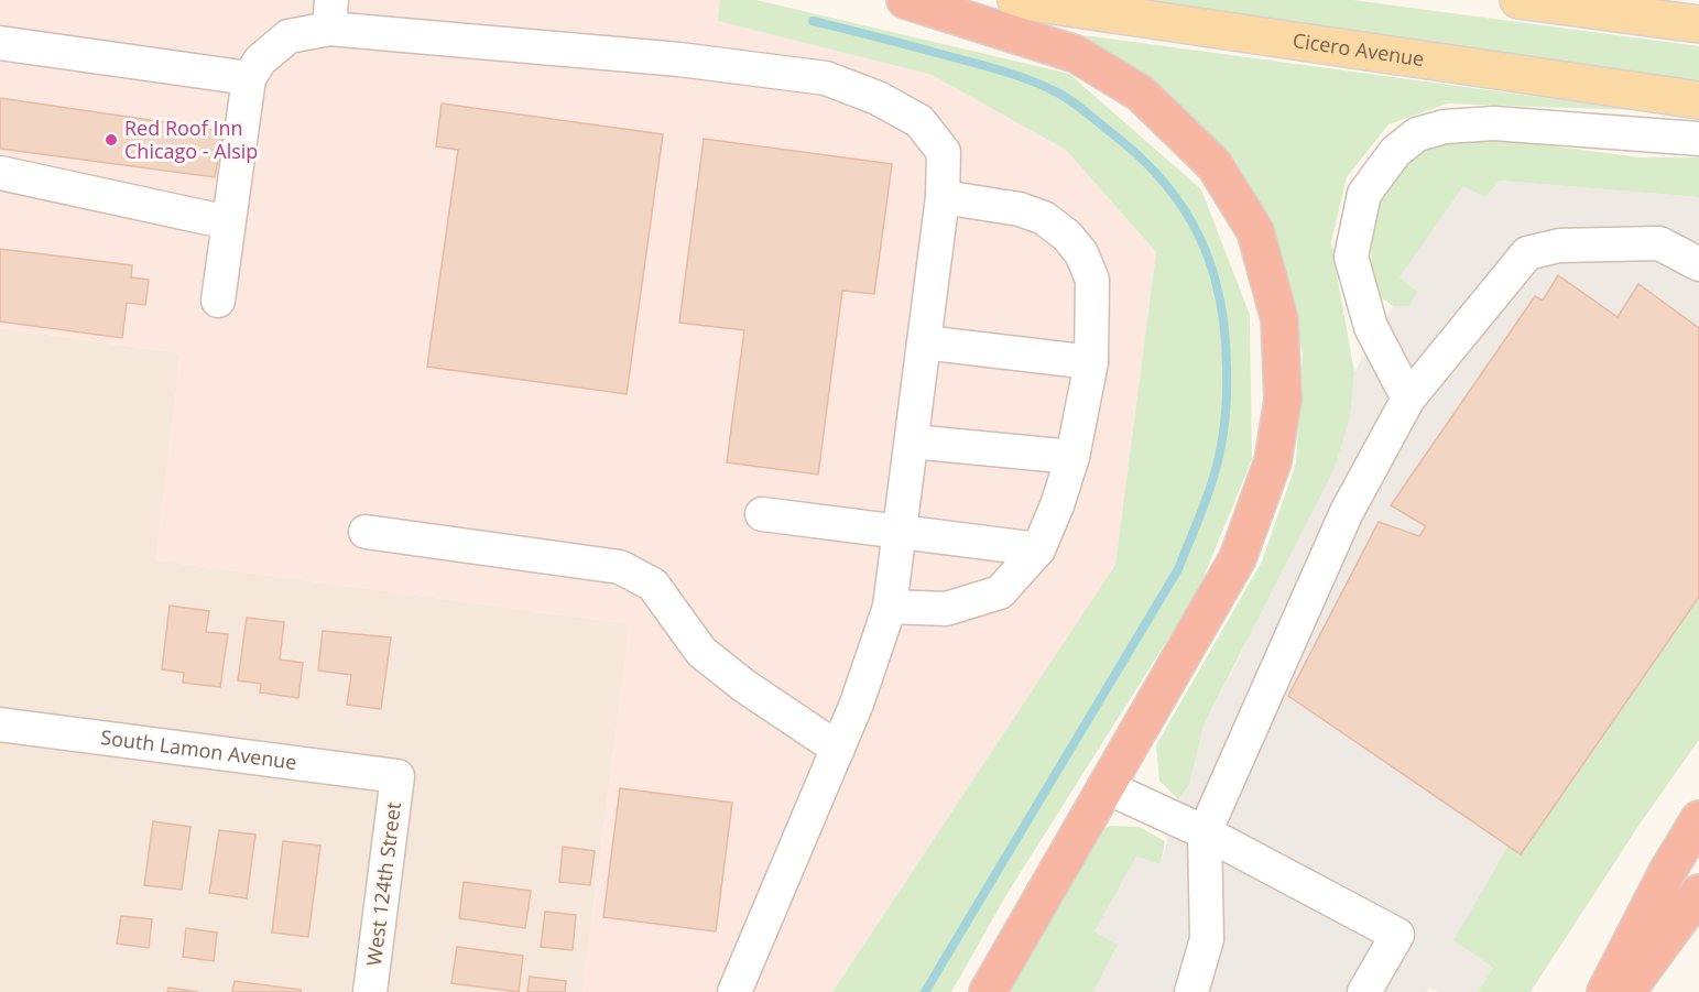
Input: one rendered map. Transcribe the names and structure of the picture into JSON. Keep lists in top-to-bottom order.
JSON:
{
  "streets": {
    "main road": ["Cicero Avenue"],
    "street": ["South Lamon Avenue", "West 124th Street"]
  },
  "crossings": [
    ["South Lamon Avenue", "West 124th Street"]
  ],
  "places": ["Red Roof Inn Chicago - Alsip"]
}
